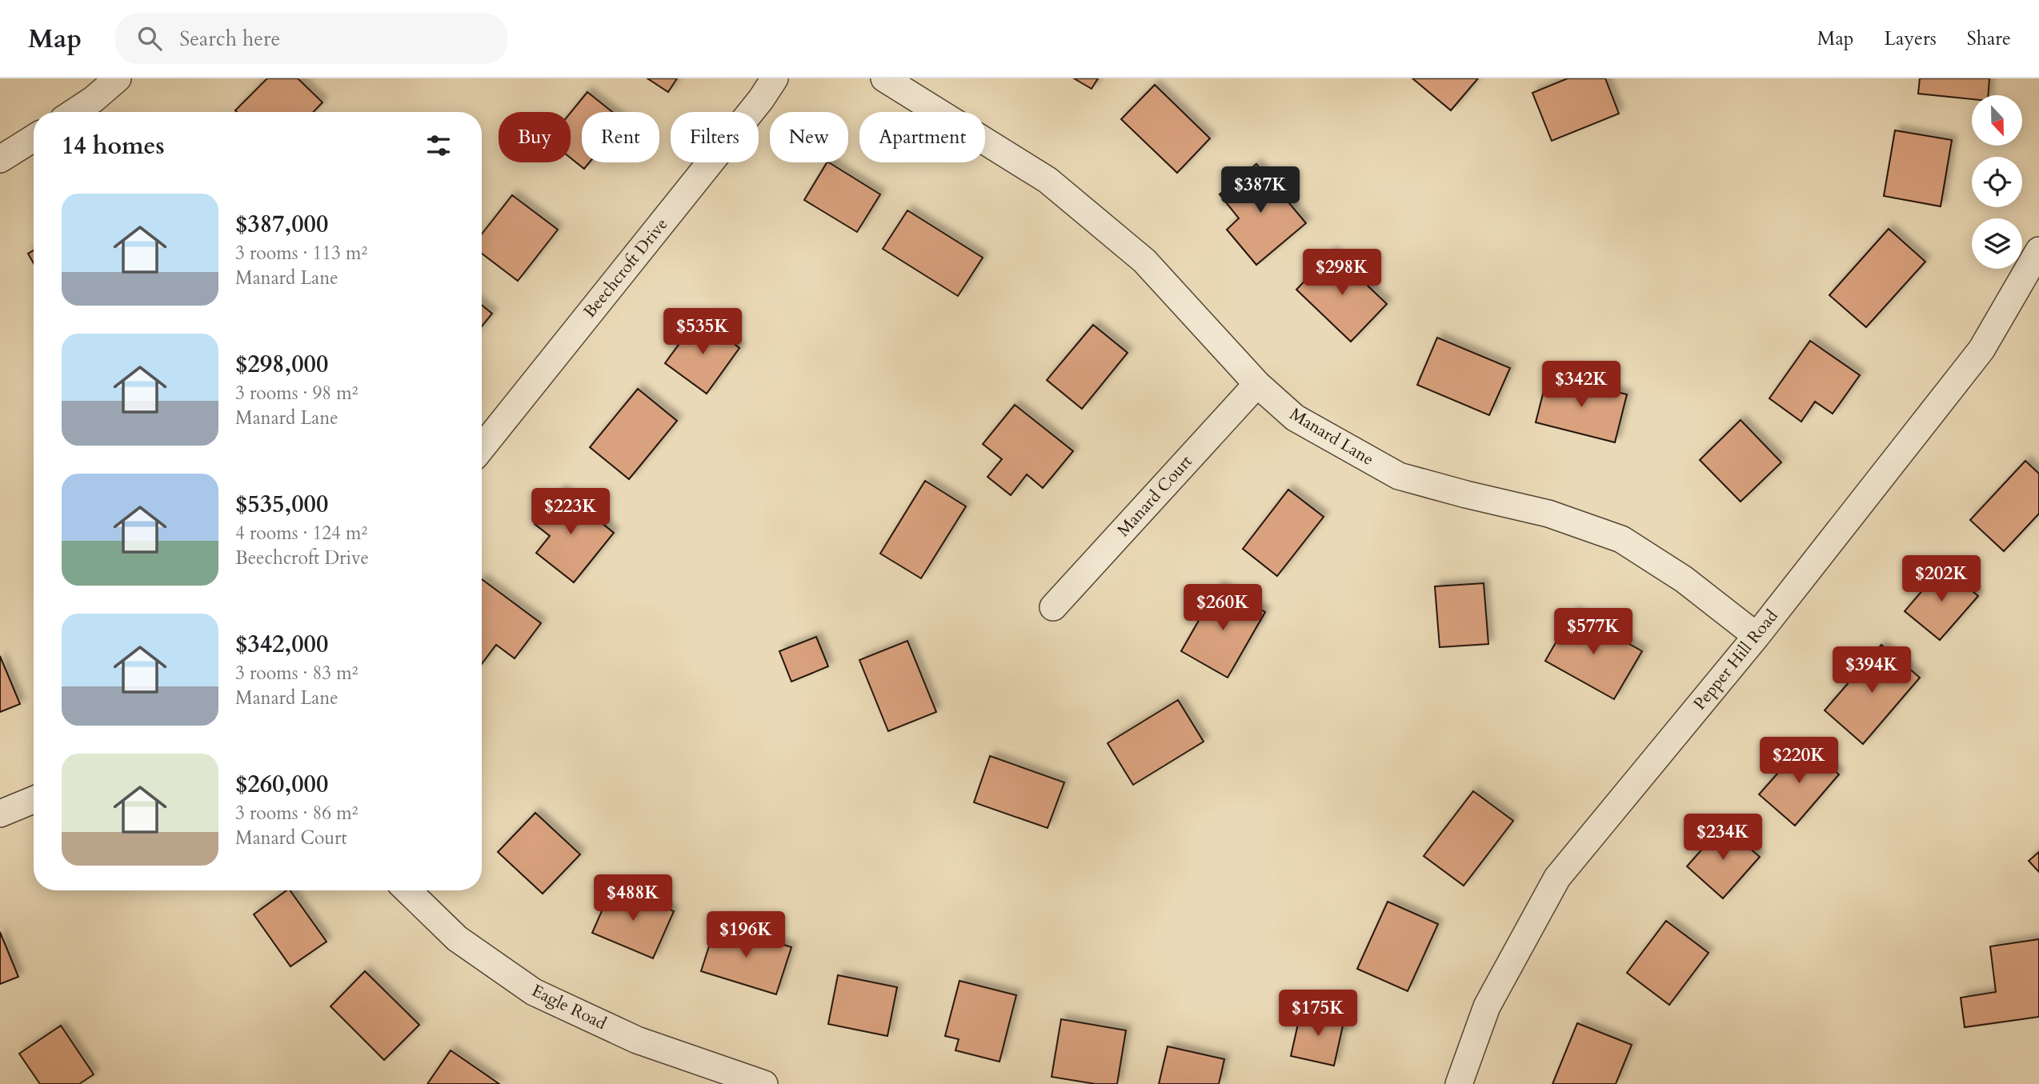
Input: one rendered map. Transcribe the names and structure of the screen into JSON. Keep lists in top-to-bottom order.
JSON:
{
  "streets": {
    "street": [
      "Beechcroft Drive",
      "Manard Lane",
      "Manard Court",
      "Pepper Hill Road",
      "Eagle Road"
    ]
  },
  "crossings": [
    ["Manard Lane", "Manard Court"],
    ["Manard Lane", "Pepper Hill Road"]
  ],
  "north": "bottom",
  "page": {
    "header": "Map",
    "search": "Search here",
    "nav": ["Map", "Layers", "Share"],
    "chip": [
      "Buy",
      "Rent",
      "Filters",
      "New",
      "Apartment"
    ],
    "heading": "14 homes",
    "price": [
      "$387K",
      "$298K",
      "$535K",
      "$342K",
      "$223K",
      "$202K",
      "$260K",
      "$577K",
      "$394K",
      "$220K",
      "$234K",
      "$488K",
      "$196K",
      "$175K"
    ],
    "list": [
      {
        "name": "$387,000",
        "note": "3 rooms · 113 m² · Manard Lane"
      },
      {
        "name": "$298,000",
        "note": "3 rooms · 98 m² · Manard Lane"
      },
      {
        "name": "$535,000",
        "note": "4 rooms · 124 m² · Beechcroft Drive"
      },
      {
        "name": "$342,000",
        "note": "3 rooms · 83 m² · Manard Lane"
      },
      {
        "name": "$260,000",
        "note": "3 rooms · 86 m² · Manard Court"
      }
    ]
  }
}
